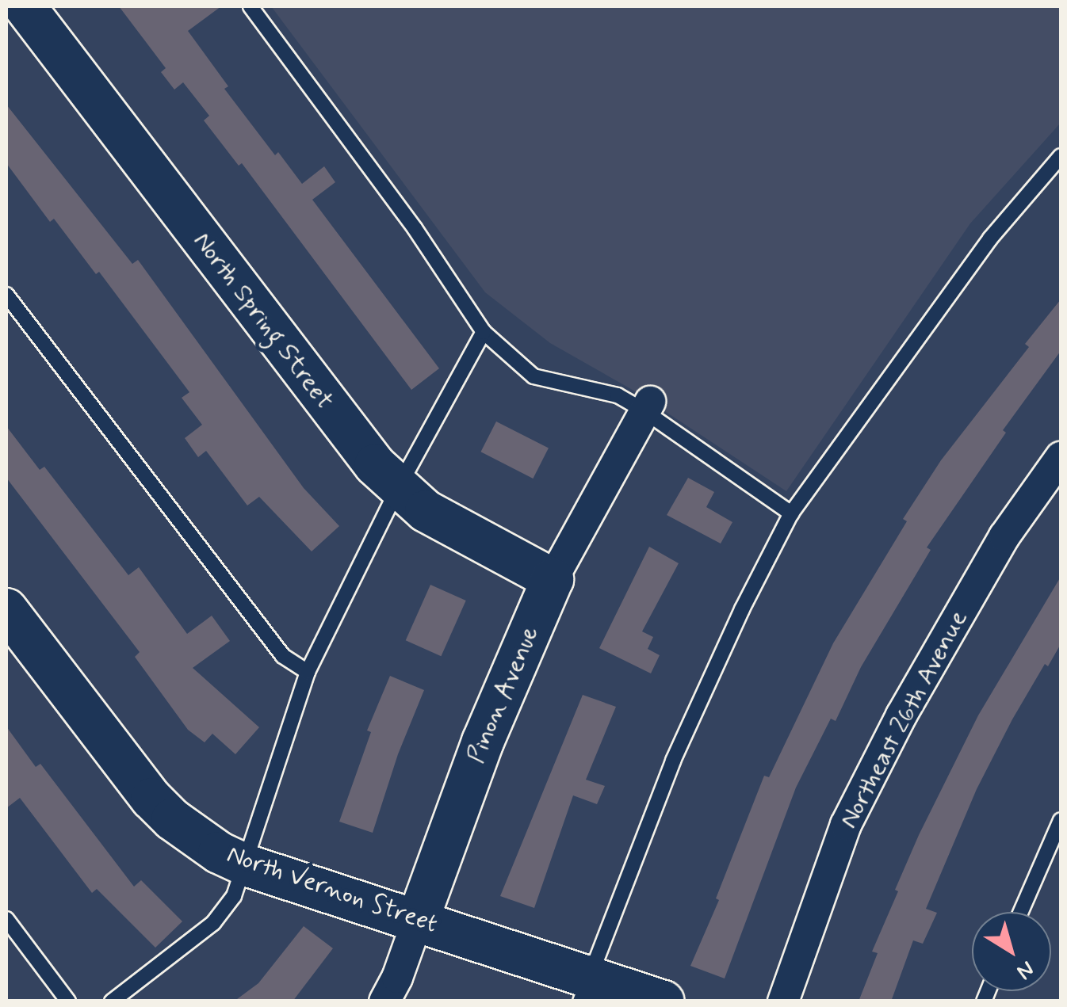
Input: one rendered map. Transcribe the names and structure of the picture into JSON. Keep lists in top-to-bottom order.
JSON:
{
  "streets": {
    "street": [
      "North Spring Street",
      "Pinon Avenue",
      "Northeast 26th Avenue",
      "North Vernon Street"
    ]
  },
  "crossings": [
    ["North Spring Street", "Pinon Avenue"],
    ["Pinon Avenue", "North Vernon Street"]
  ],
  "north": "bottom right"
}
